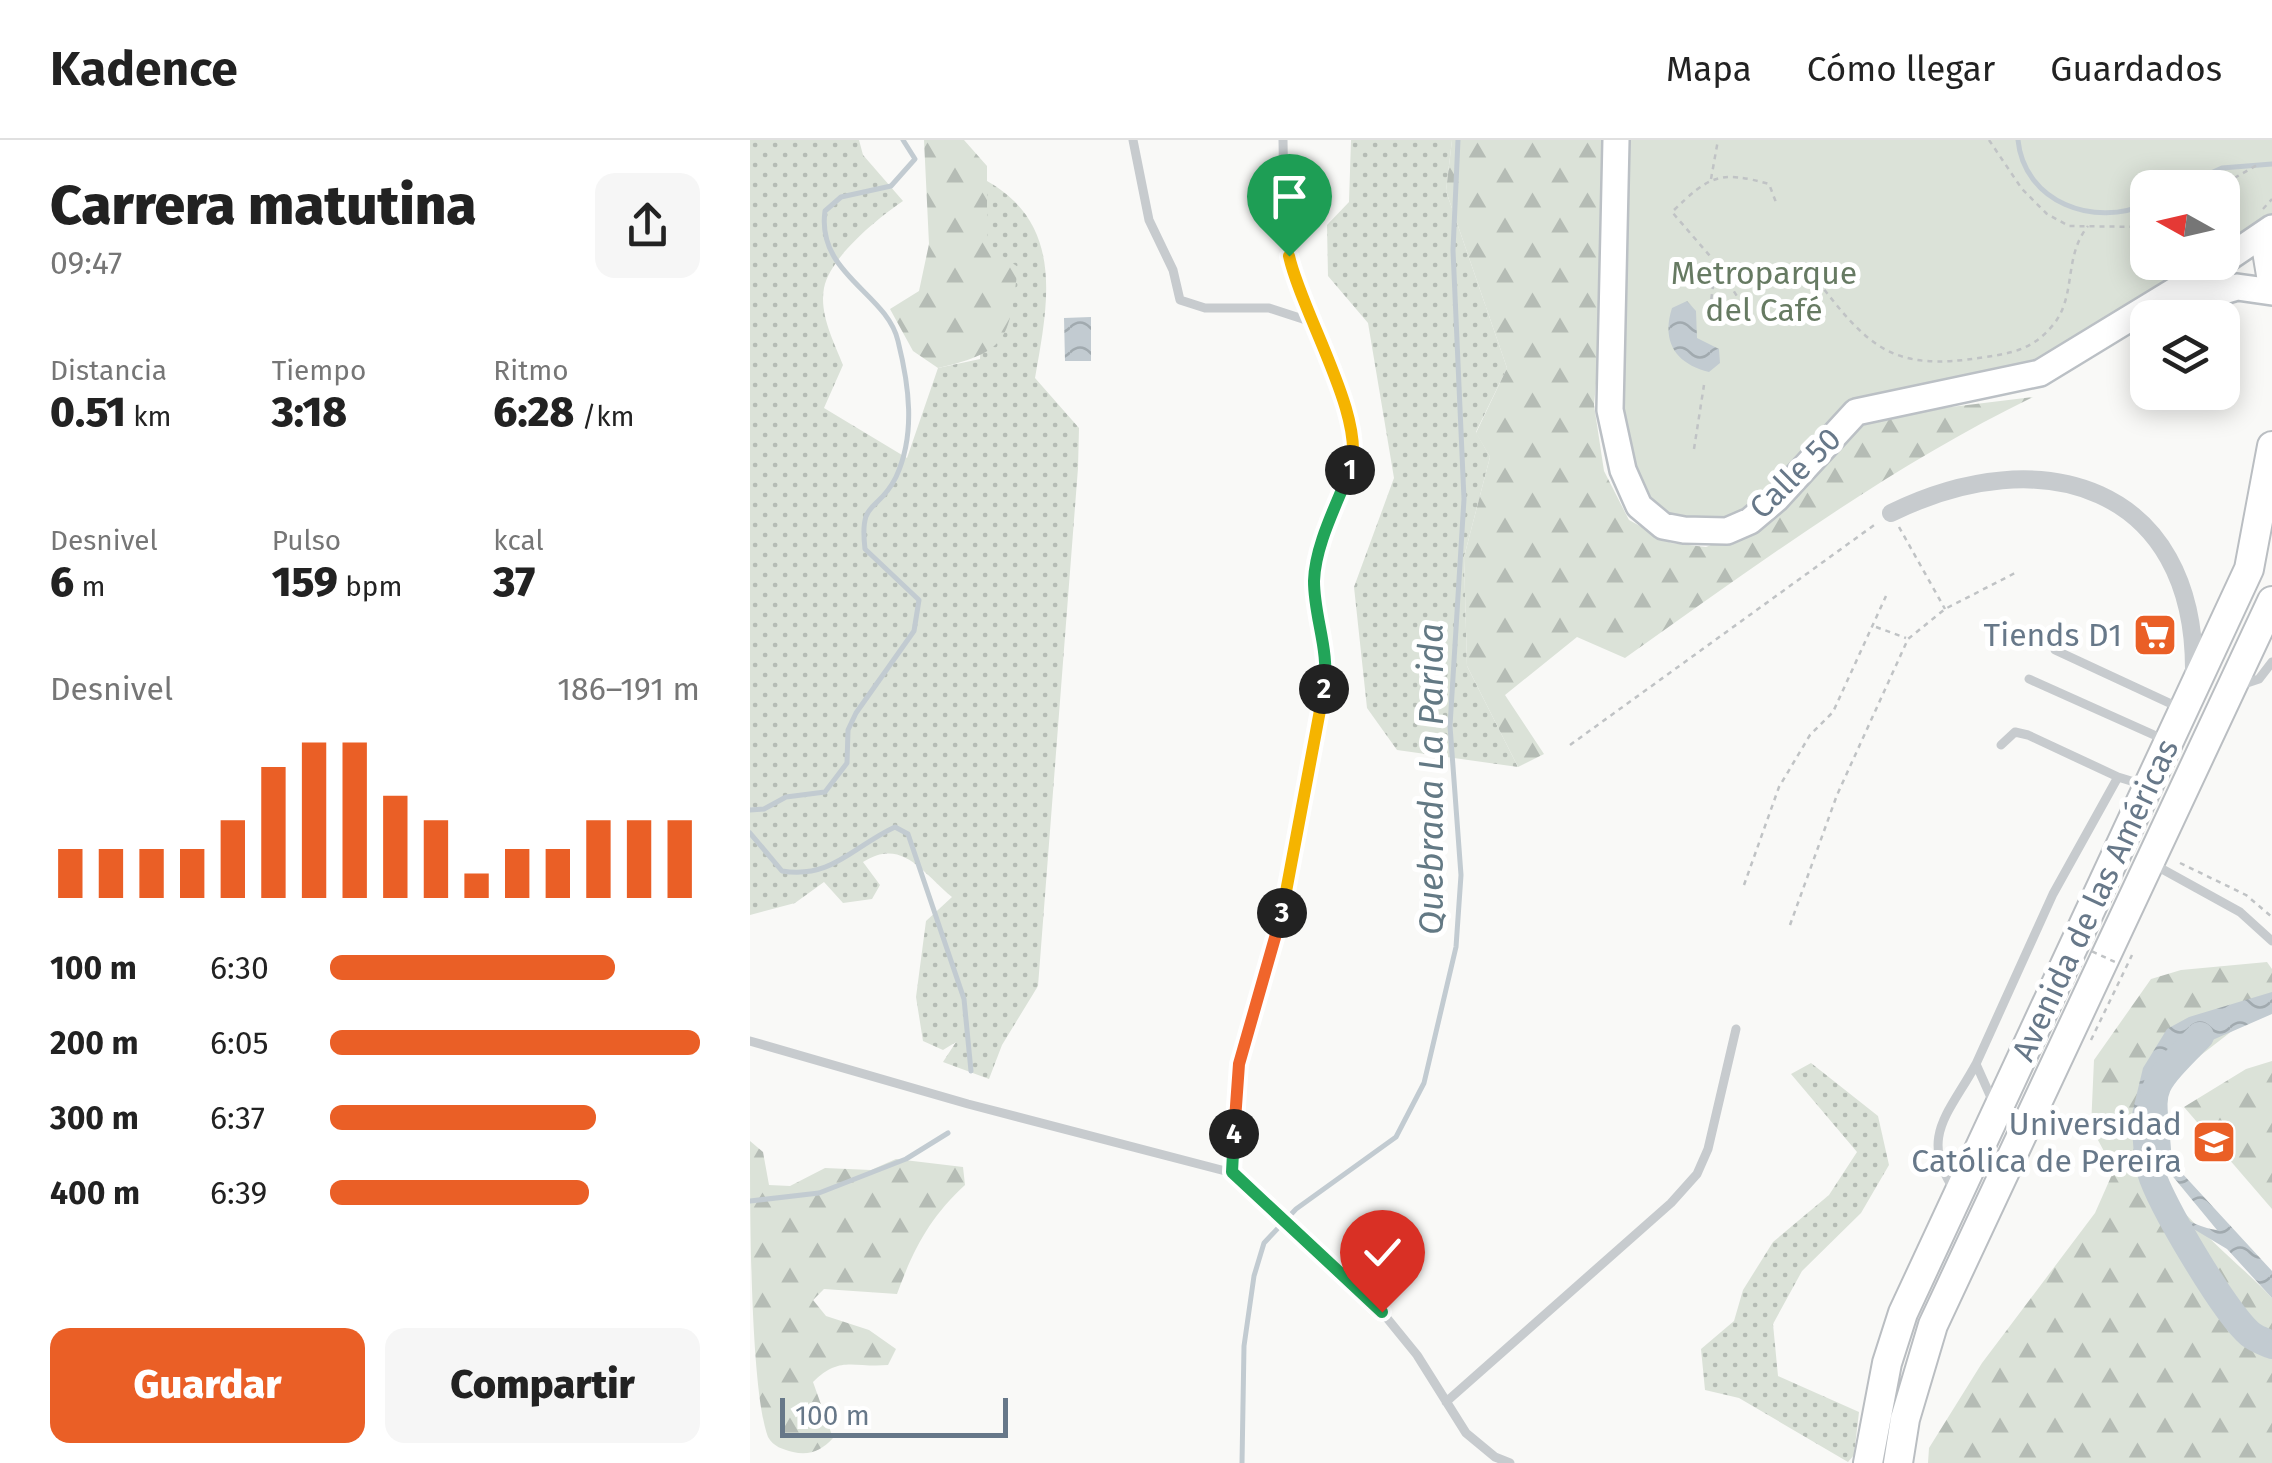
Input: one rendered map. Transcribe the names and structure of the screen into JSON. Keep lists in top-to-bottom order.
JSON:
{
  "streets": {
    "main road": ["Avenida de las Américas"],
    "street": ["Calle 50"]
  },
  "water": ["Quebrada La Parida"],
  "parks": ["Metroparque del Café"],
  "places": {
    "supermarket": ["Tiends D1"],
    "school or university": ["Universidad Católica de Pereira"]
  },
  "scale_bar": "100 m",
  "north": "left",
  "page": {
    "header": "Kadence",
    "nav": ["Mapa", "Cómo llegar", "Guardados"],
    "heading": ["Carrera matutina", "09:47"],
    "stats": [
      ["Distancia", "0.51 km"],
      ["Tiempo", "3:18"],
      ["Ritmo", "6:28 /km"],
      ["Desnivel", "6 m"],
      ["Pulso", "159 bpm"],
      ["kcal", "37"]
    ],
    "pins": [
      "1",
      "2",
      "3",
      "4"
    ],
    "chart": ["Desnivel", "186–191 m"],
    "list": [
      {
        "name": "100 m",
        "note": "6:30"
      },
      {
        "name": "200 m",
        "note": "6:05"
      },
      {
        "name": "300 m",
        "note": "6:37"
      },
      {
        "name": "400 m",
        "note": "6:39"
      }
    ],
    "buttons": ["Guardar", "Compartir"],
    "scale": "100 m"
  }
}
